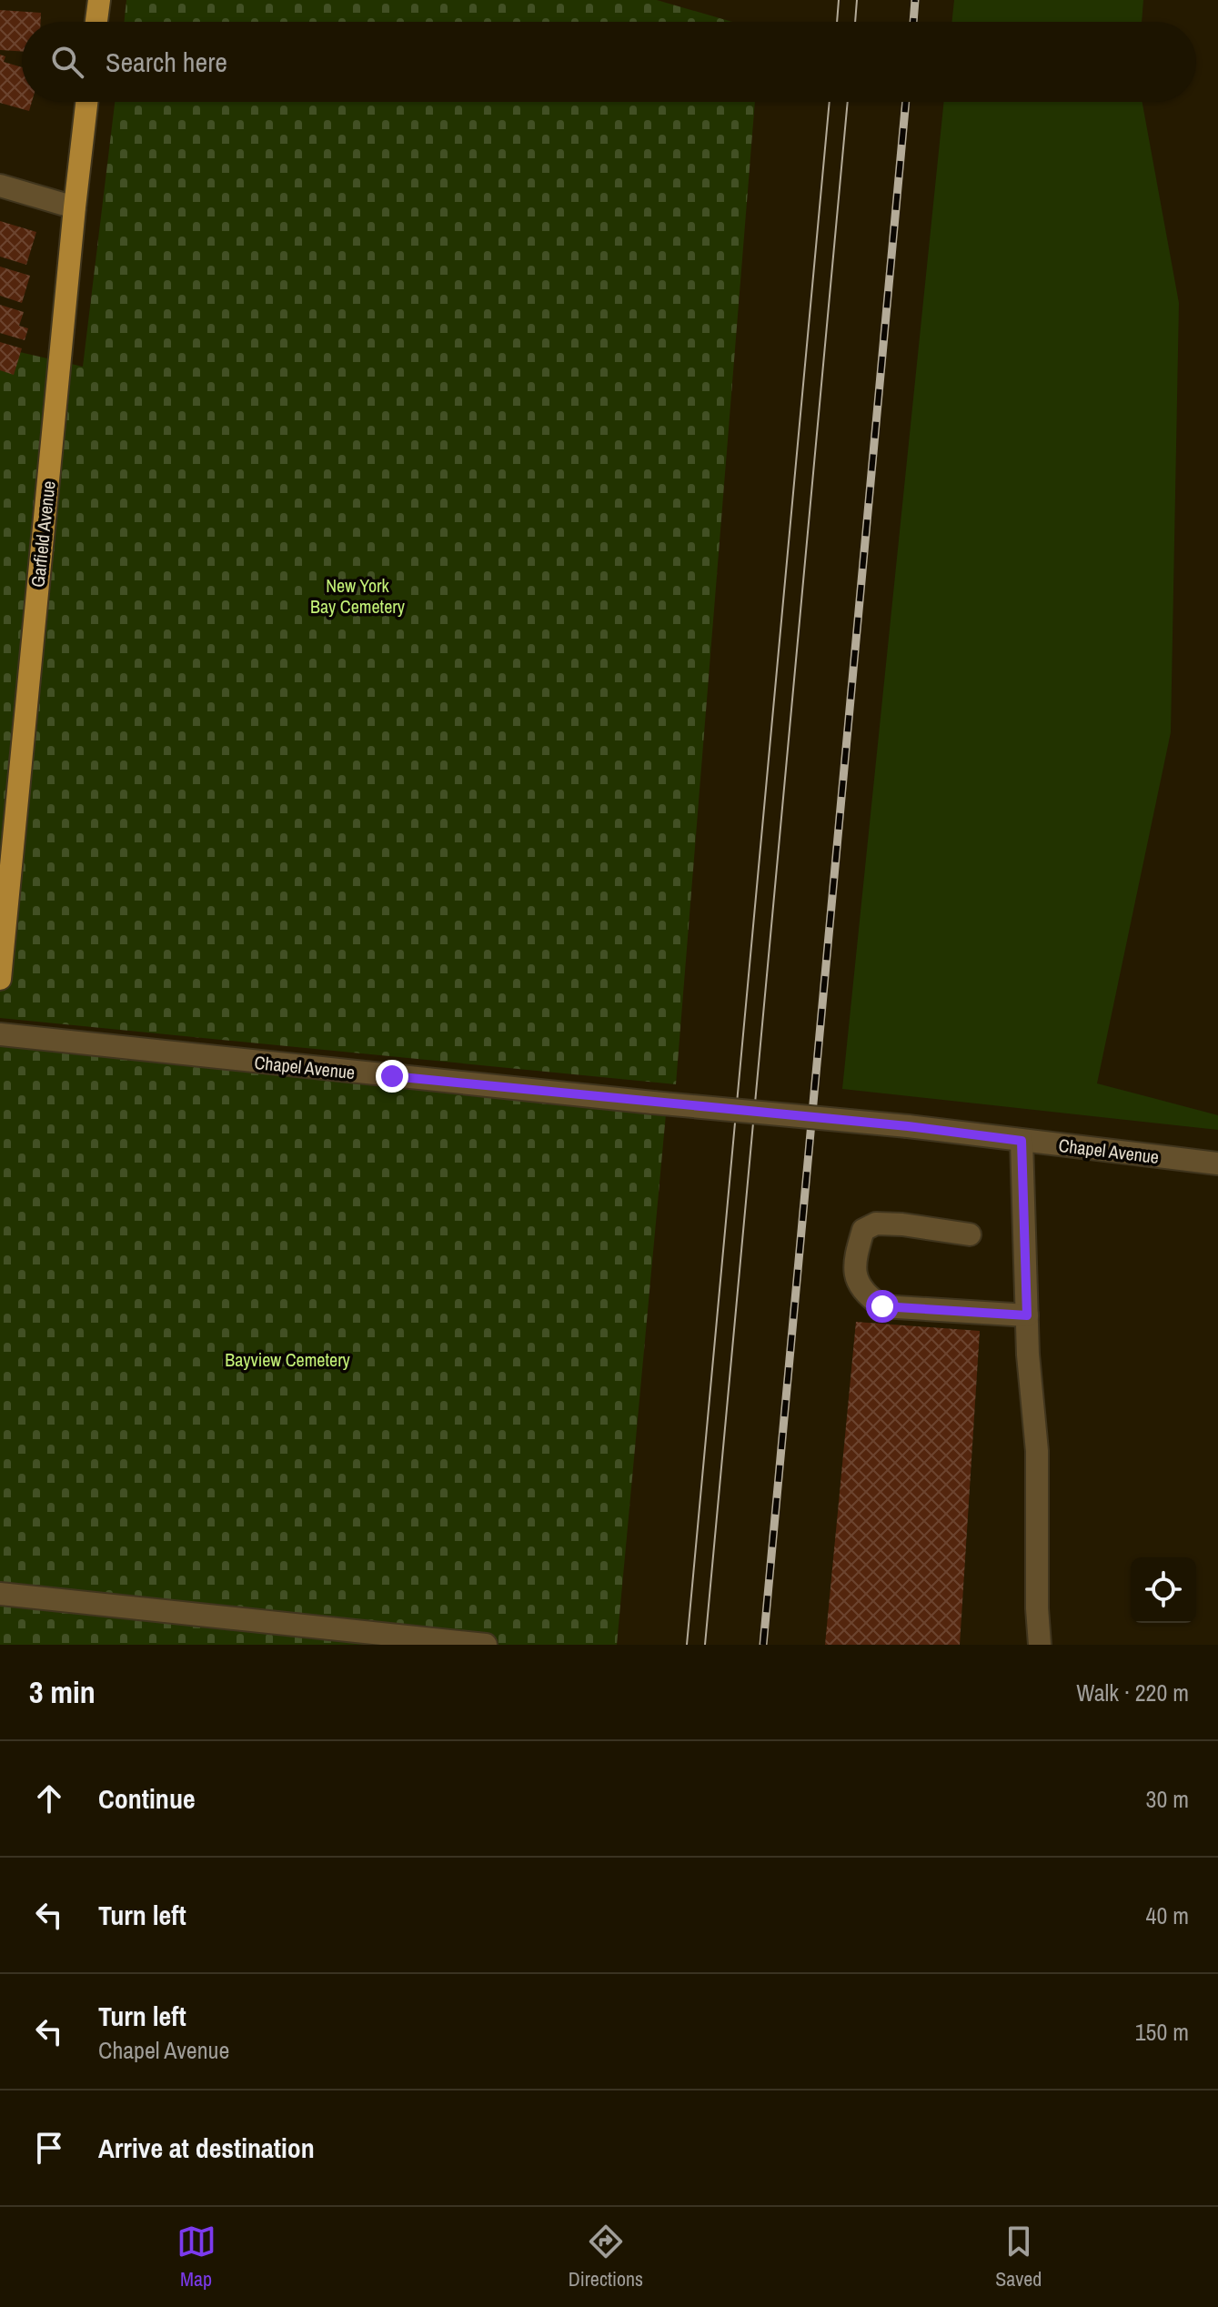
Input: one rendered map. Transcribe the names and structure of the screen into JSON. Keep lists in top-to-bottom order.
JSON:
{
  "streets": {
    "main road": ["Garfield Avenue"],
    "street": ["Chapel Avenue"]
  },
  "parks": ["New York Bay Cemetery", "Bayview Cemetery"],
  "page": {
    "search": "Search here",
    "heading": ["3 min", "Walk · 220 m"],
    "list": [
      ["Continue", "30 m"],
      ["Turn left", "40 m"],
      ["Turn left", "Chapel Avenue", "150 m"],
      "Arrive at destination"
    ],
    "nav": ["Map", "Directions", "Saved"]
  }
}
